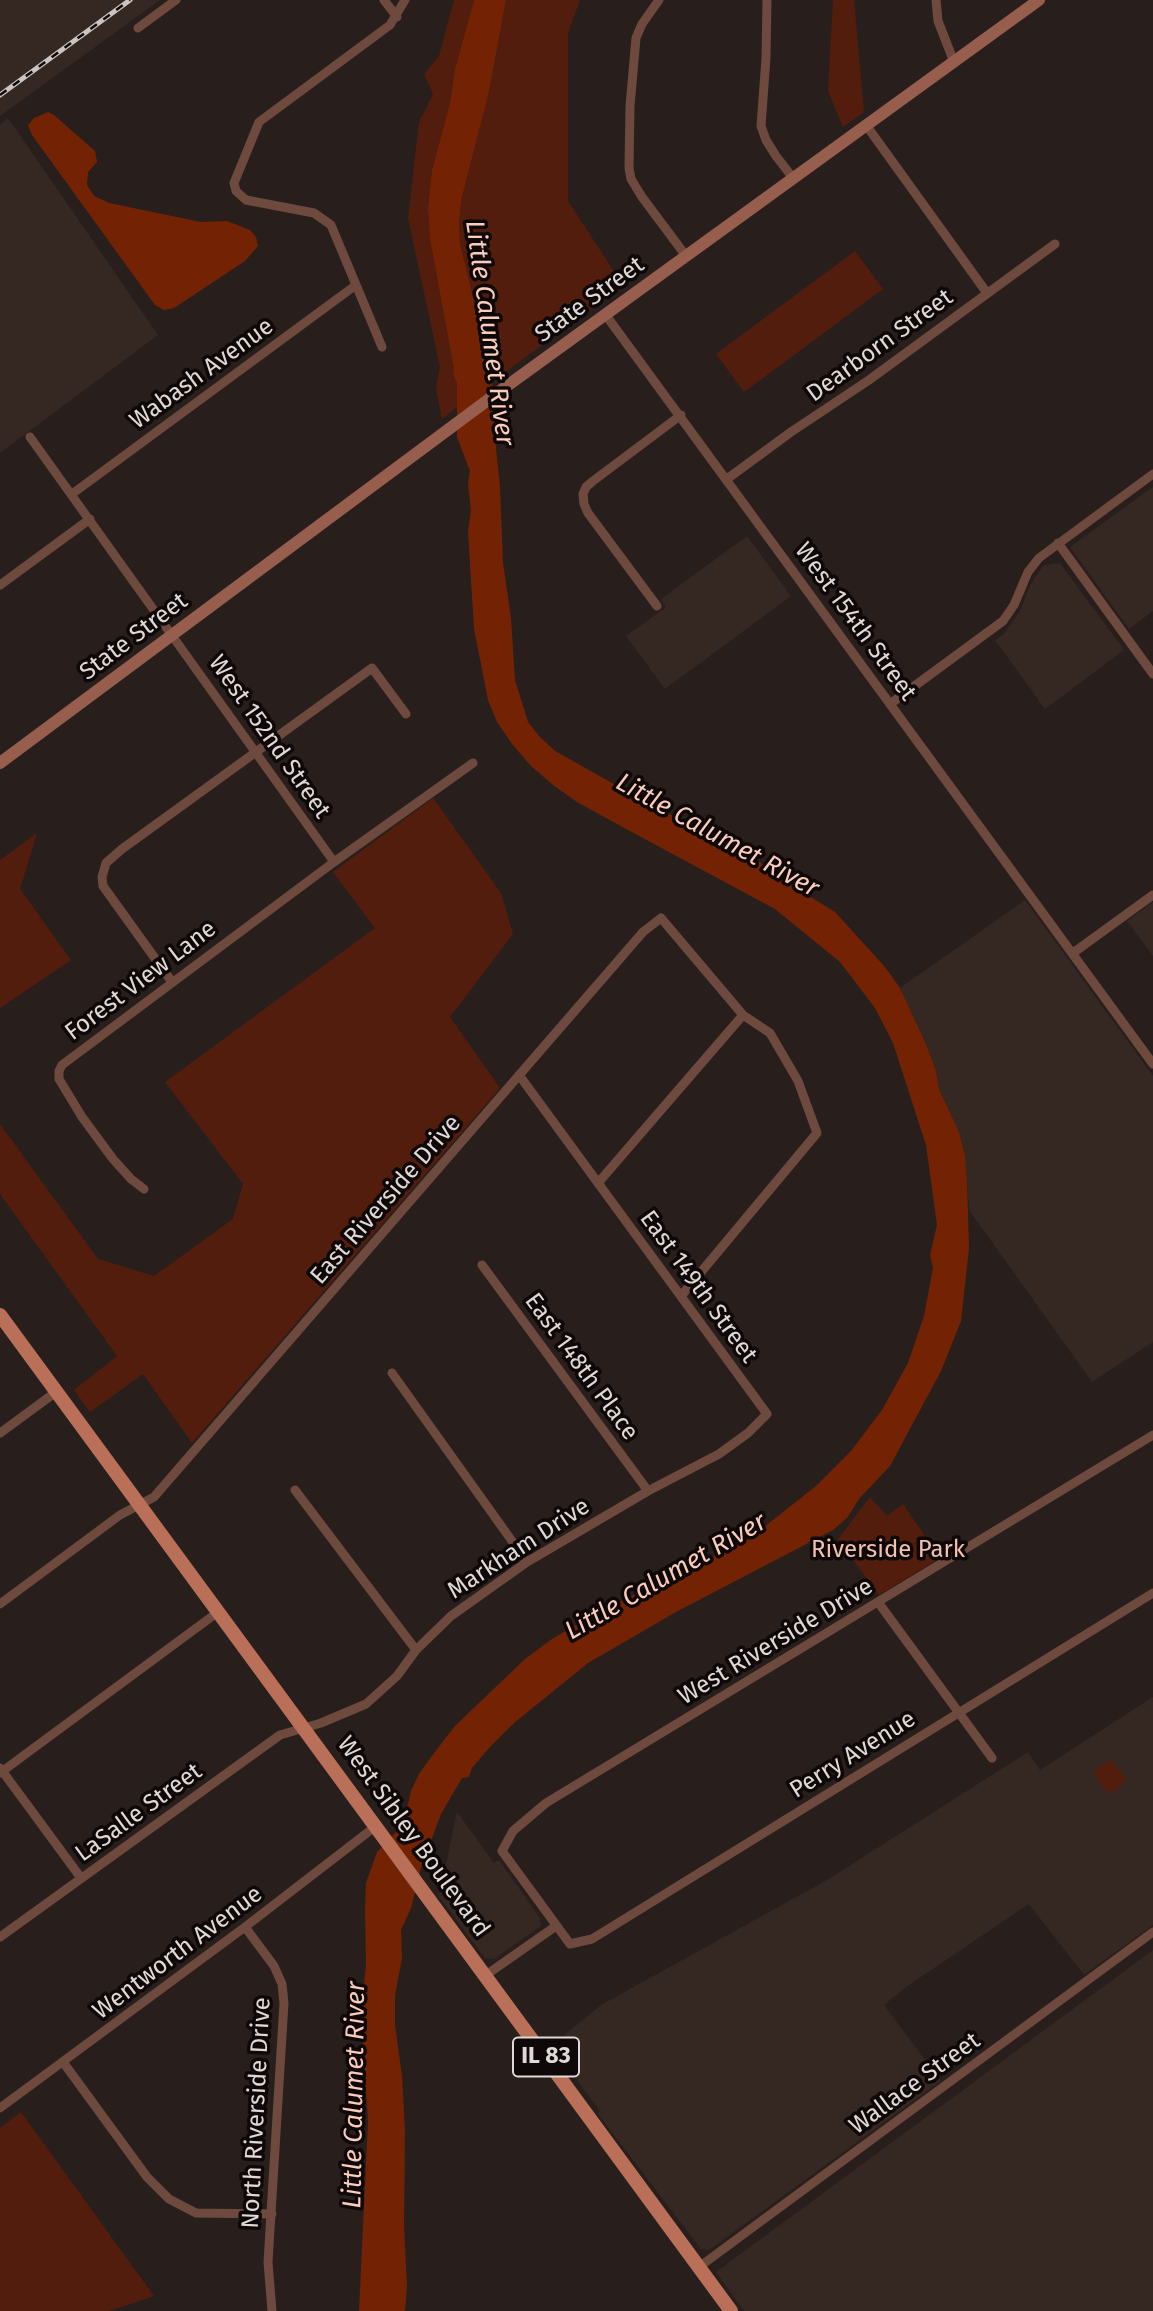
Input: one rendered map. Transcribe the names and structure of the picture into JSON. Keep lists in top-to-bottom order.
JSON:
{
  "streets": {
    "main road": ["State Street", "West Sibley Boulevard", "IL 83"],
    "street": [
      "Dearborn Street",
      "Wabash Avenue",
      "West 154th Street",
      "West 152nd Street",
      "Forest View Lane",
      "East Riverside Drive",
      "East 149th Street",
      "East 148th Place",
      "Markham Drive",
      "West Riverside Drive",
      "Perry Avenue",
      "LaSalle Street",
      "Wentworth Avenue",
      "Wallace Street",
      "North Riverside Drive"
    ]
  },
  "crossings": [
    ["State Street", "West 154th Street"],
    ["State Street", "West 152nd Street"],
    ["Dearborn Street", "West 154th Street"],
    ["Wabash Avenue", "West 152nd Street"],
    ["West 152nd Street", "Forest View Lane"],
    ["East Riverside Drive", "West Sibley Boulevard"],
    ["East 149th Street", "Markham Drive"],
    ["East 148th Place", "Markham Drive"],
    ["Markham Drive", "LaSalle Street"],
    ["Markham Drive", "West Sibley Boulevard"],
    ["West Riverside Drive", "Perry Avenue"],
    ["LaSalle Street", "West Sibley Boulevard"],
    ["West Sibley Boulevard", "Wentworth Avenue"],
    ["West Sibley Boulevard", "IL 83"],
    ["West Sibley Boulevard", "Wallace Street"],
    ["Wentworth Avenue", "North Riverside Drive"]
  ],
  "water": ["Little Calumet River"],
  "parks": ["Riverside Park"]
}
